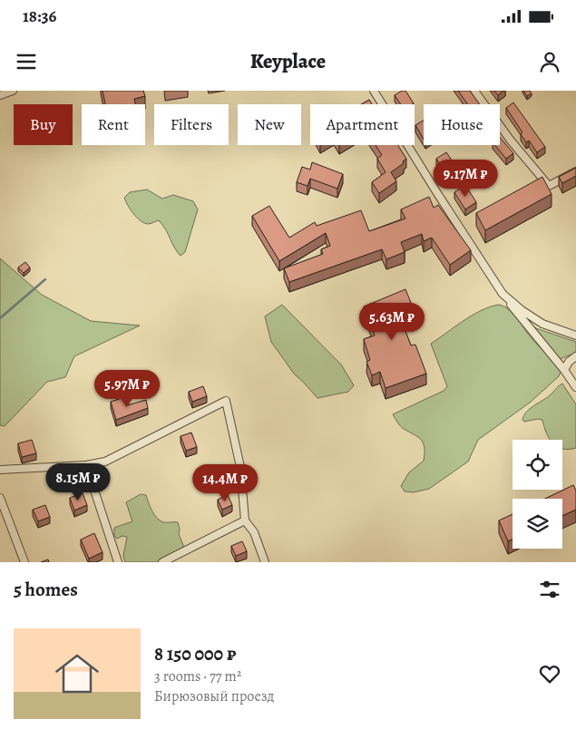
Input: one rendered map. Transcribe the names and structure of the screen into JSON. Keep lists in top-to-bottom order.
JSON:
{
  "page": {
    "status": "18:36",
    "header": "Keyplace",
    "chip": [
      "Buy",
      "Rent",
      "Filters",
      "New",
      "Apartment",
      "House"
    ],
    "price": [
      "9.17M ₽",
      "5.63M ₽",
      "5.97M ₽",
      "8.15M ₽",
      "14.4M ₽"
    ],
    "heading": "5 homes",
    "list": [
      {
        "name": "8 150 000 ₽",
        "note": "3 rooms · 77 m² · Бирюзовый проезд"
      }
    ]
  }
}
